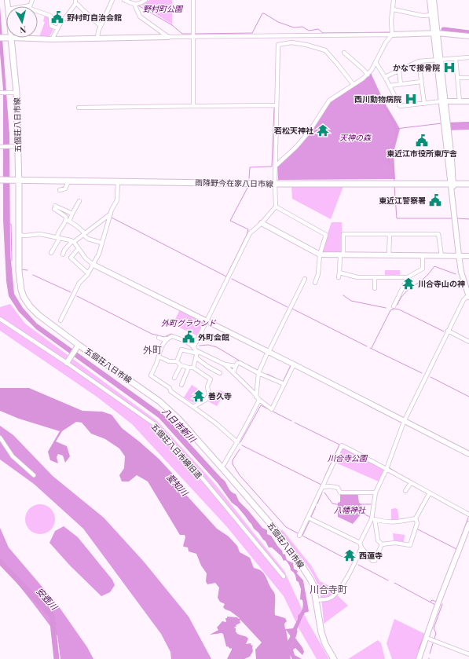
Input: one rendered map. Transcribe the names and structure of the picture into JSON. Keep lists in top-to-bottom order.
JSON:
{
  "streets": {
    "main road": ["五個荘八日市線", "雨降野今在家八日市線"],
    "street": ["五個荘八日市線旧道"]
  },
  "crossings": [
    ["五個荘八日市線", "雨降野今在家八日市線"]
  ],
  "districts": ["外町", "川合寺町"],
  "water": ["八日市新川", "愛知川", "安壺川"],
  "parks": [
    "野村町公園",
    "天神の森",
    "外町グラウンド",
    "川合寺公園",
    "八幡神社"
  ],
  "places": {
    "public building": [
      "野村町自治会館",
      "東近江市役所東庁舎",
      "東近江警察署",
      "外町会館"
    ],
    "hospital": ["かなで接骨院", "西川動物病院"],
    "temple": [
      "若松天神社",
      "川合寺山の神",
      "善久寺",
      "西蓮寺"
    ]
  },
  "north": "bottom"
}
